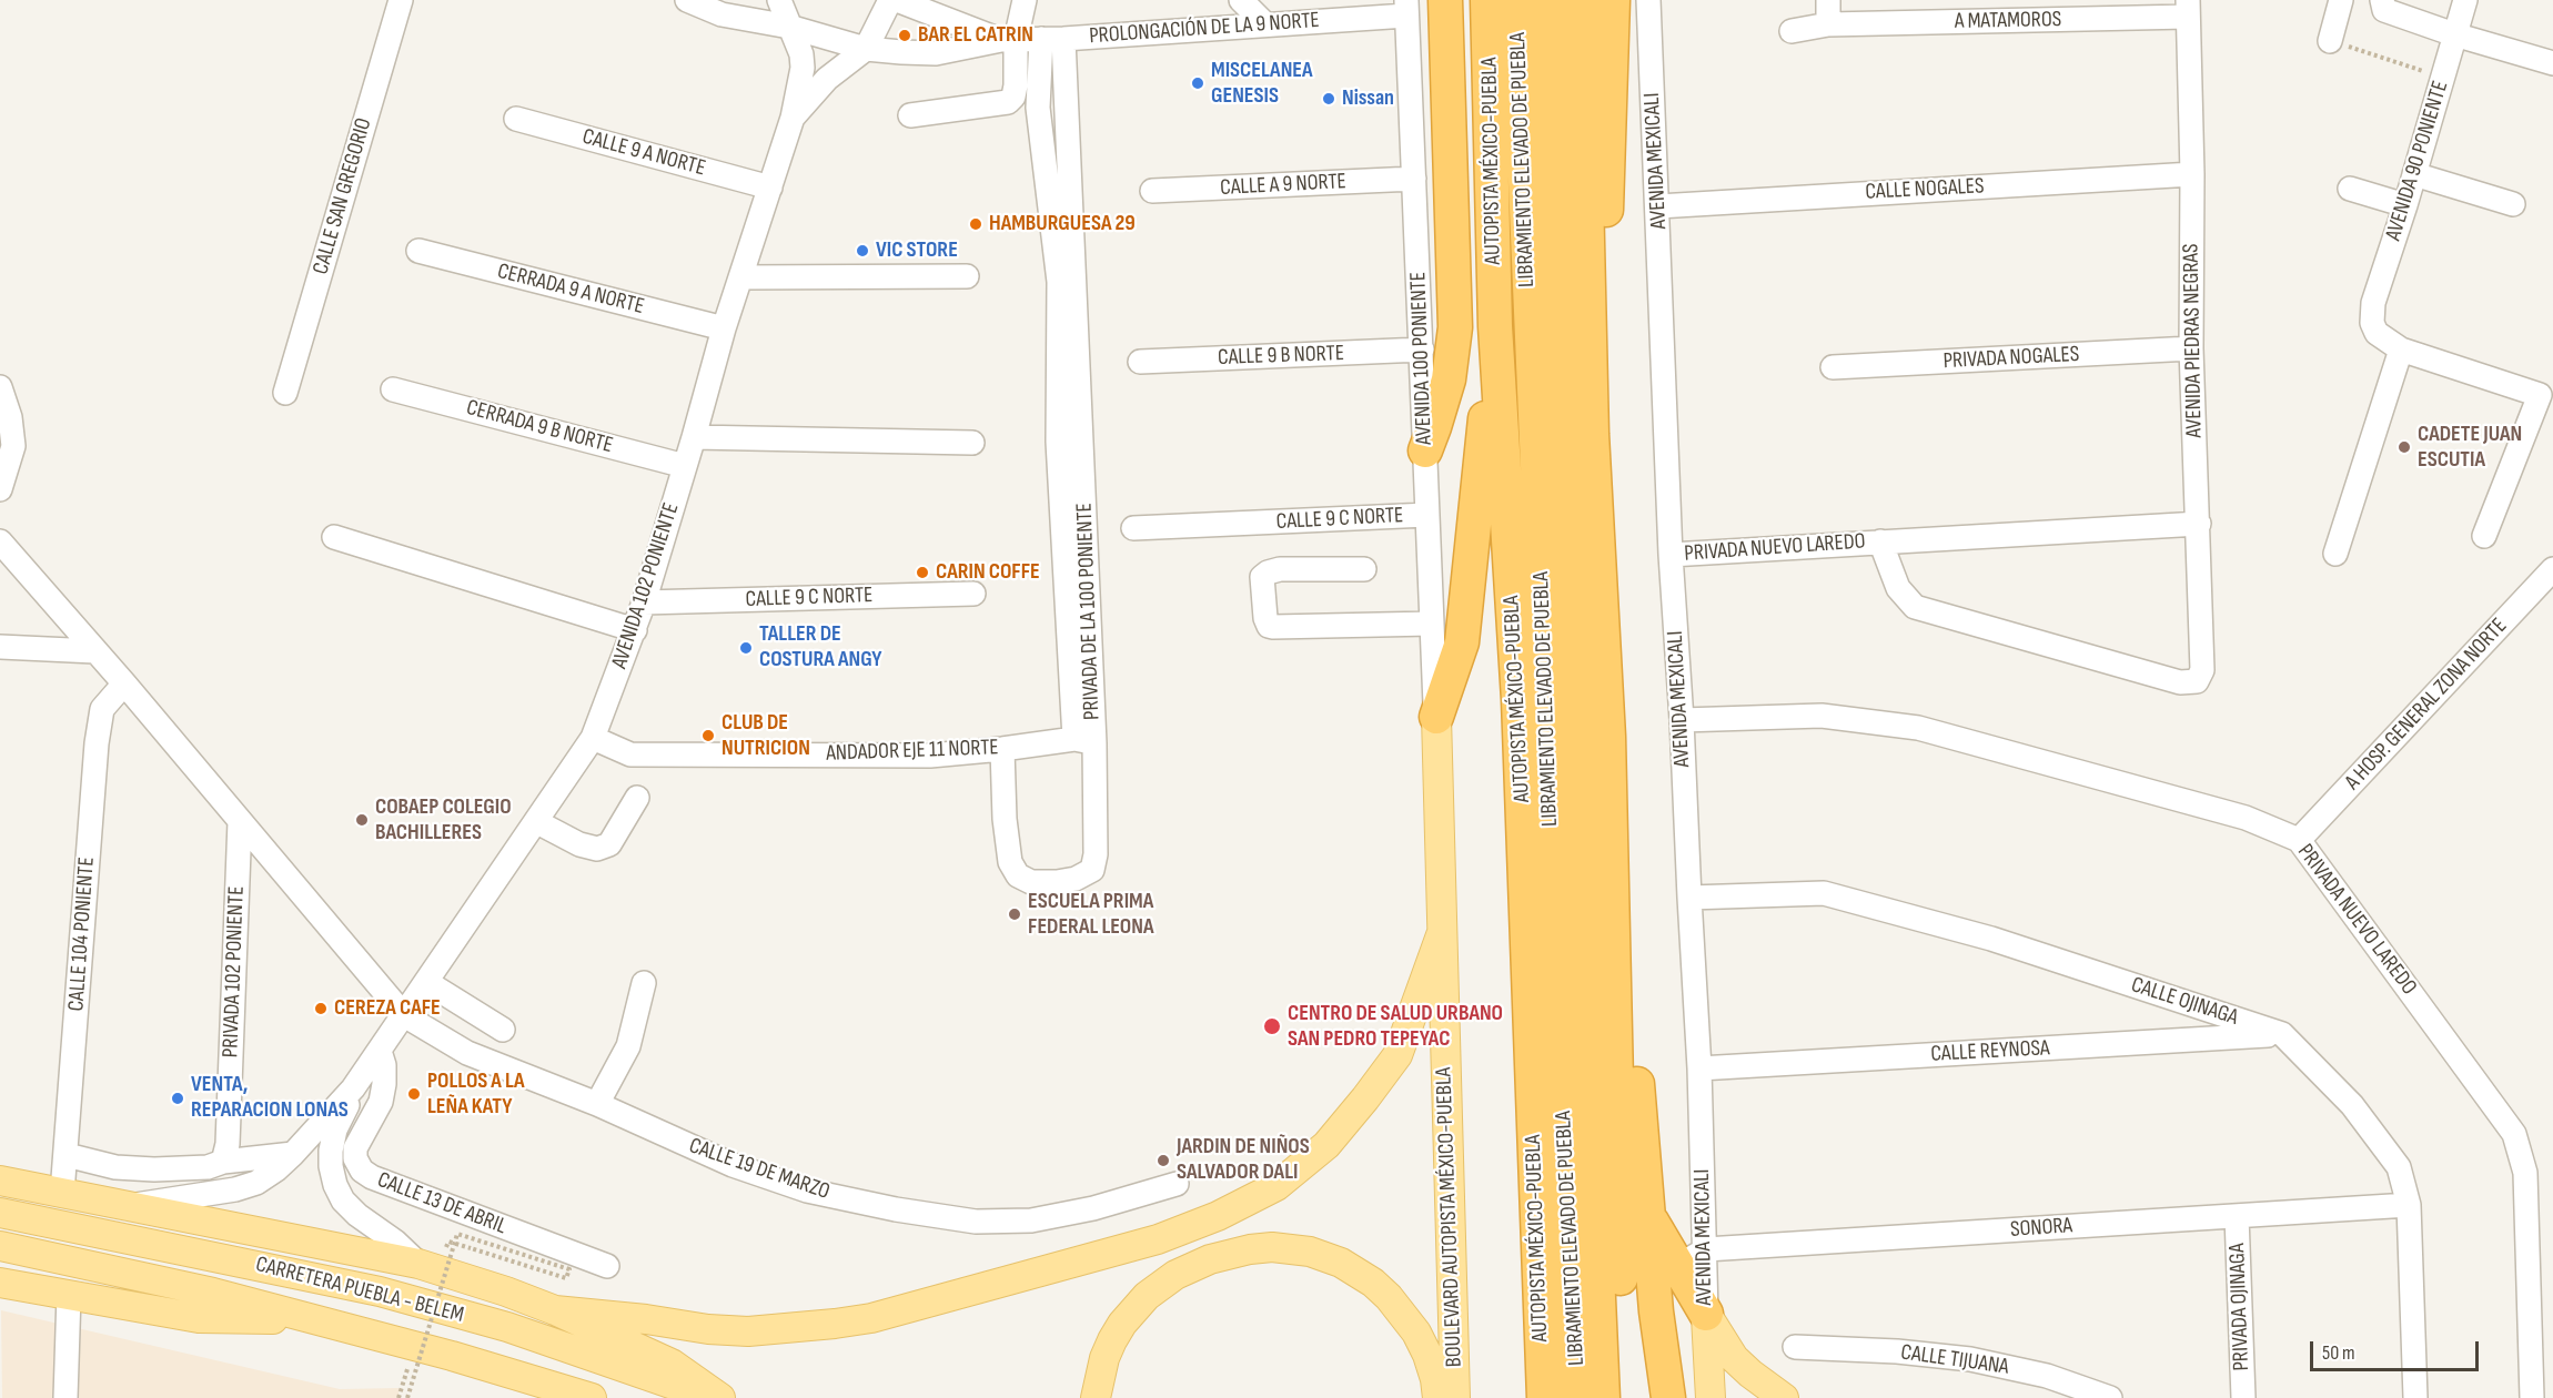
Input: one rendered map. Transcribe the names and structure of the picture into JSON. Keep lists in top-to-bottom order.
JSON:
{
  "streets": {
    "highway": ["LIBRAMIENTO ELEVADO DE PUEBLA", "AUTOPISTA MÉXICO-PUEBLA"],
    "main road": ["AVENIDA MEXICALI", "BOULEVARD AUTOPISTA MÉXICO-PUEBLA", "CARRETERA PUEBLA - BELEM"],
    "street": [
      "A MATAMOROS",
      "PROLONGACIÓN DE LA 9 NORTE",
      "CALLE 9 A NORTE",
      "AVENIDA 90 PONIENTE",
      "CALLE A 9 NORTE",
      "CALLE NOGALES",
      "CALLE SAN GREGORIO",
      "CERRADA 9 A NORTE",
      "AVENIDA PIEDRAS NEGRAS",
      "CALLE 9 B NORTE",
      "AVENIDA 100 PONIENTE",
      "PRIVADA NOGALES",
      "CERRADA 9 B NORTE",
      "CALLE 9 C NORTE",
      "PRIVADA NUEVO LAREDO",
      "AVENIDA 102 PONIENTE",
      "PRIVADA DE LA 100 PONIENTE",
      "A HOSP. GENERAL ZONA NORTE",
      "ANDADOR EJE 11 NORTE",
      "CALLE 104 PONIENTE",
      "PRIVADA 102 PONIENTE",
      "CALLE OJINAGA",
      "CALLE REYNOSA",
      "CALLE 19 DE MARZO",
      "CALLE 13 DE ABRIL",
      "SONORA",
      "PRIVADA OJINAGA",
      "CALLE TIJUANA"
    ]
  },
  "crossings": [
    ["A MATAMOROS", "AVENIDA PIEDRAS NEGRAS"],
    ["PROLONGACIÓN DE LA 9 NORTE", "AVENIDA 100 PONIENTE"],
    ["PROLONGACIÓN DE LA 9 NORTE", "AVENIDA 102 PONIENTE"],
    ["PROLONGACIÓN DE LA 9 NORTE", "PRIVADA DE LA 100 PONIENTE"],
    ["CALLE 9 A NORTE", "AVENIDA 102 PONIENTE"],
    ["AVENIDA MEXICALI", "CALLE NOGALES"],
    ["AVENIDA MEXICALI", "PRIVADA NUEVO LAREDO"],
    ["AVENIDA MEXICALI", "CALLE OJINAGA"],
    ["AVENIDA MEXICALI", "CALLE REYNOSA"],
    ["AVENIDA MEXICALI", "SONORA"],
    ["CALLE A 9 NORTE", "AVENIDA 100 PONIENTE"],
    ["CALLE NOGALES", "AVENIDA PIEDRAS NEGRAS"],
    ["CERRADA 9 A NORTE", "AVENIDA 102 PONIENTE"],
    ["AVENIDA PIEDRAS NEGRAS", "PRIVADA NOGALES"],
    ["AVENIDA PIEDRAS NEGRAS", "PRIVADA NUEVO LAREDO"],
    ["CALLE 9 B NORTE", "AVENIDA 100 PONIENTE"],
    ["AVENIDA 100 PONIENTE", "CALLE 9 C NORTE"],
    ["AVENIDA 100 PONIENTE", "BOULEVARD AUTOPISTA MÉXICO-PUEBLA"],
    ["CERRADA 9 B NORTE", "AVENIDA 102 PONIENTE"],
    ["CALLE 9 C NORTE", "AVENIDA 102 PONIENTE"],
    ["PRIVADA NUEVO LAREDO", "A HOSP. GENERAL ZONA NORTE"],
    ["AVENIDA 102 PONIENTE", "ANDADOR EJE 11 NORTE"],
    ["AVENIDA 102 PONIENTE", "CALLE 19 DE MARZO"],
    ["AVENIDA 102 PONIENTE", "CALLE 13 DE ABRIL"],
    ["PRIVADA DE LA 100 PONIENTE", "ANDADOR EJE 11 NORTE"],
    ["CALLE OJINAGA", "CALLE REYNOSA"],
    ["CALLE OJINAGA", "SONORA"],
    ["SONORA", "PRIVADA OJINAGA"]
  ],
  "places": [
    "BAR EL CATRIN",
    "MISCELANEA GENESIS",
    "Nissan",
    "HAMBURGUESA 29",
    "VIC STORE",
    "CADETE JUAN ESCUTIA",
    "CARIN COFFE",
    "TALLER DE COSTURA ANGY",
    "CLUB DE NUTRICION",
    "COBAEP COLEGIO BACHILLERES",
    "ESCUELA PRIMA FEDERAL LEONA",
    "CEREZA CAFE",
    "CENTRO DE SALUD URBANO SAN PEDRO TEPEYAC",
    "POLLOS A LA LEÑA KATY",
    "VENTA, REPARACION LONAS",
    "JARDIN DE NIÑOS SALVADOR DALI"
  ],
  "scale_bar": "50 m"
}
